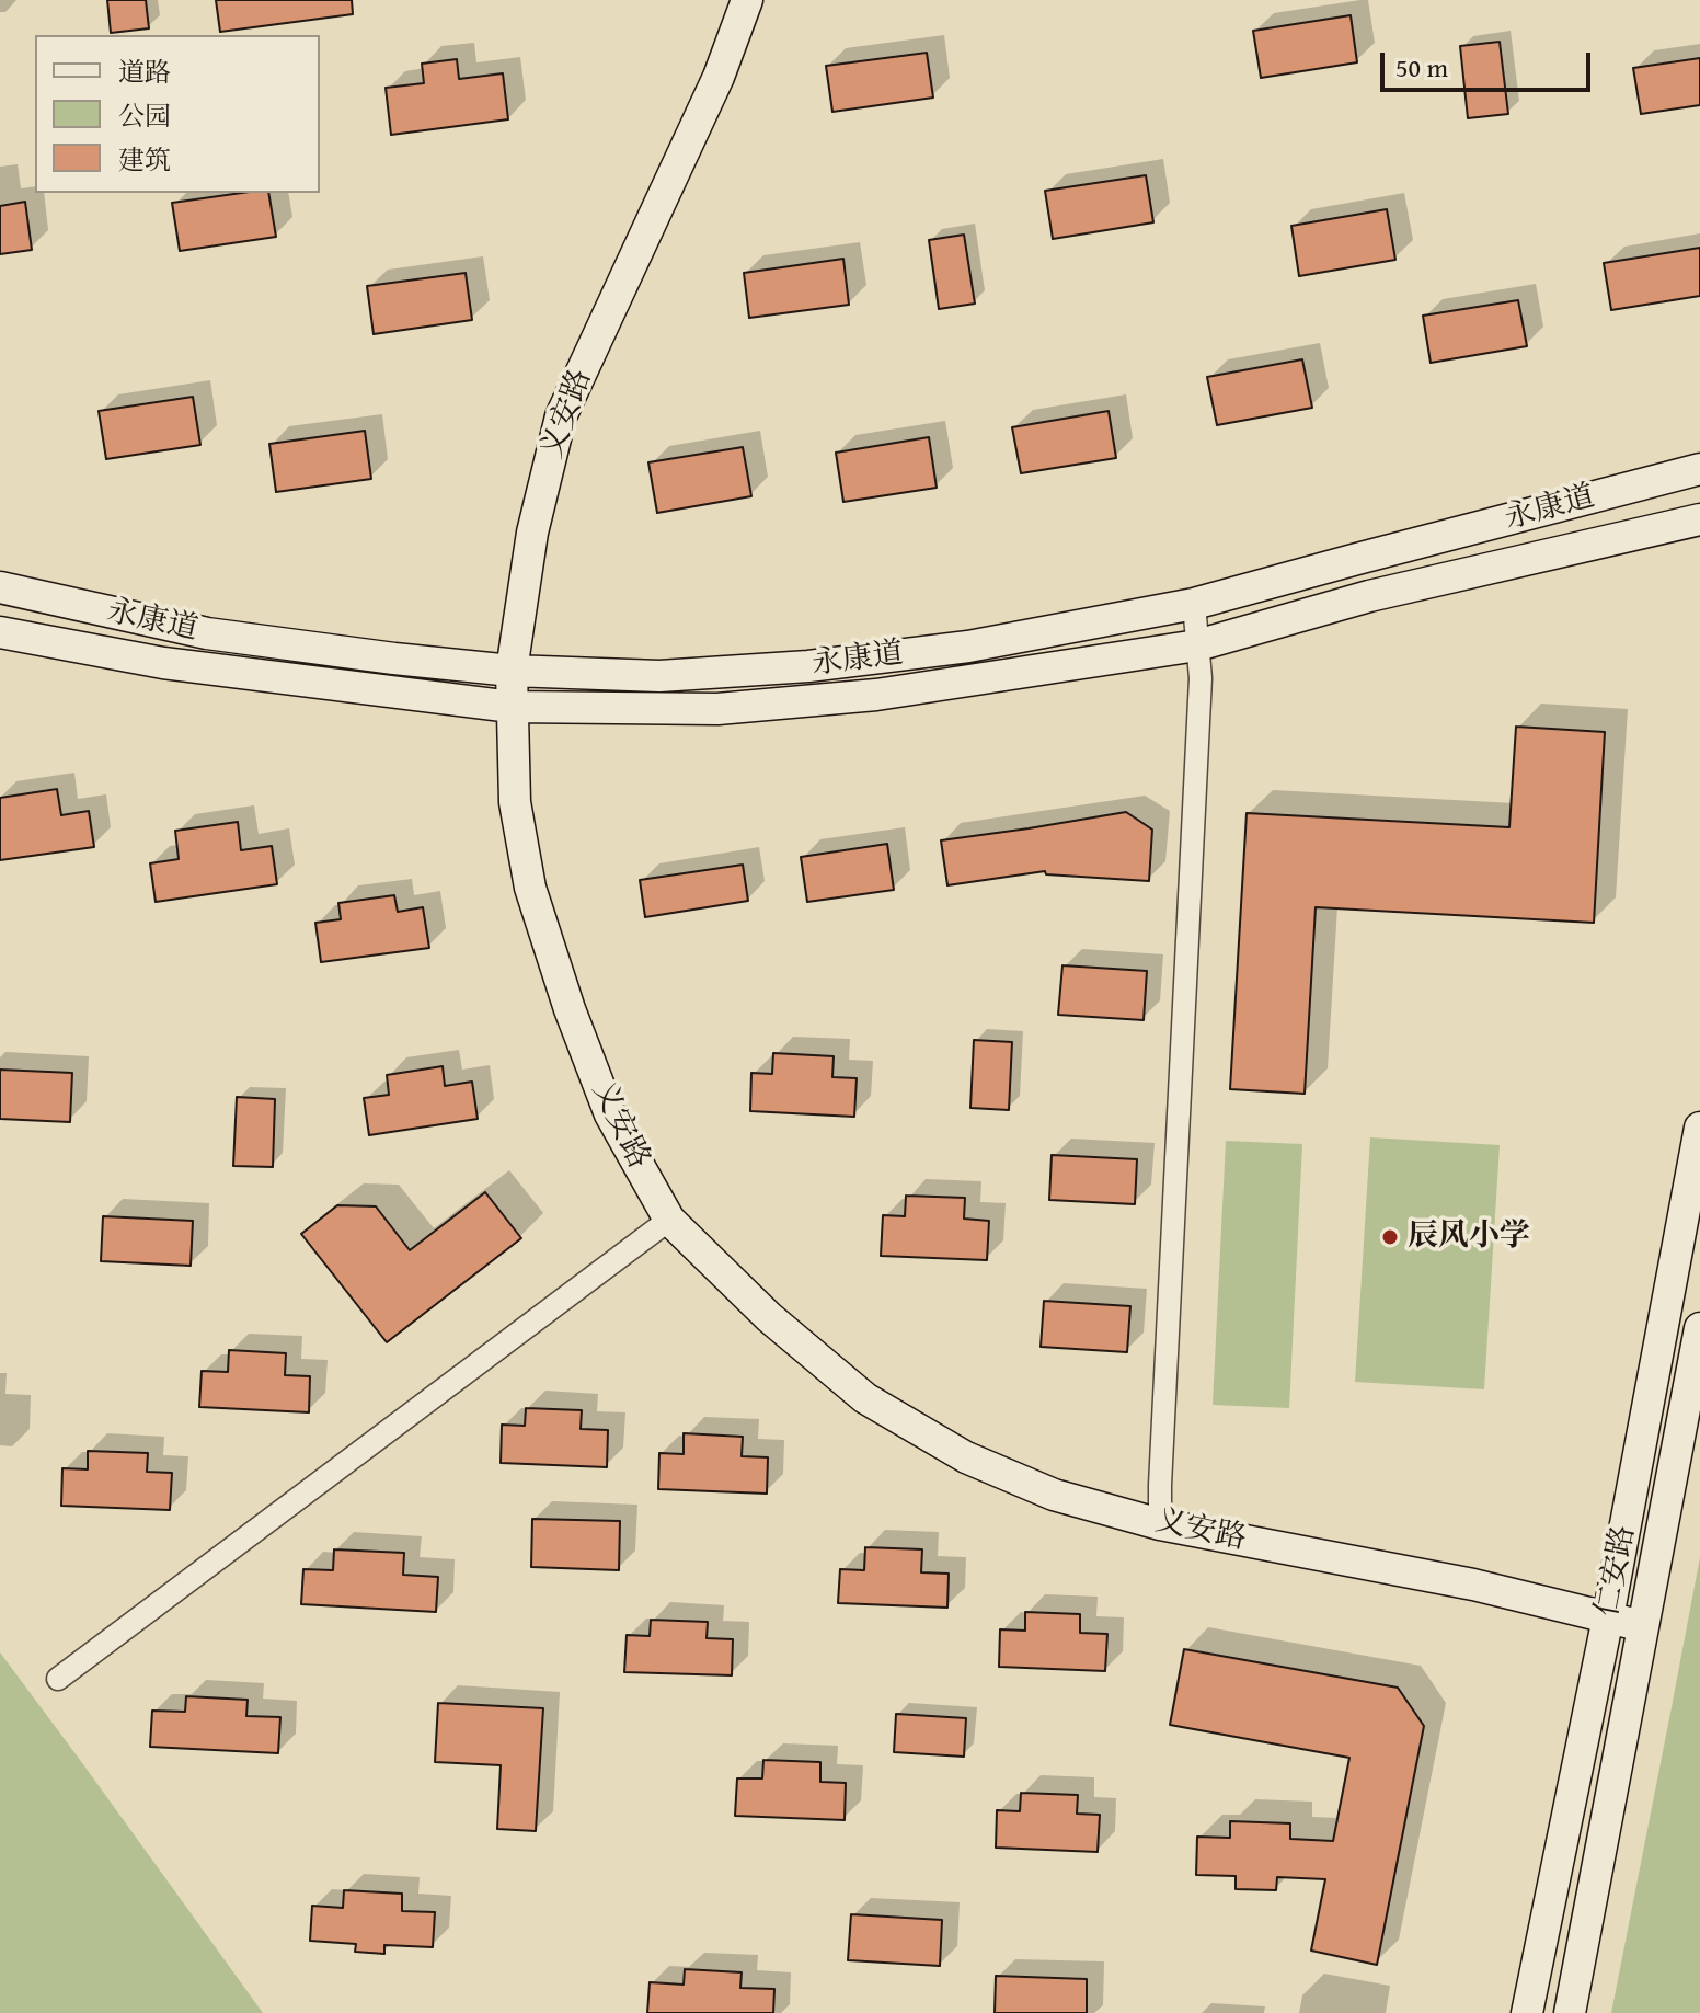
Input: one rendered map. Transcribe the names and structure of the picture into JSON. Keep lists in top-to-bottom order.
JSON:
{
  "streets": {
    "street": ["义安路", "永康道", "仁安路"]
  },
  "crossings": [
    ["义安路", "永康道"],
    ["义安路", "仁安路"]
  ],
  "places": ["辰风小学"],
  "legend": ["道路", "公园", "建筑"],
  "scale_bar": "50 m"
}
